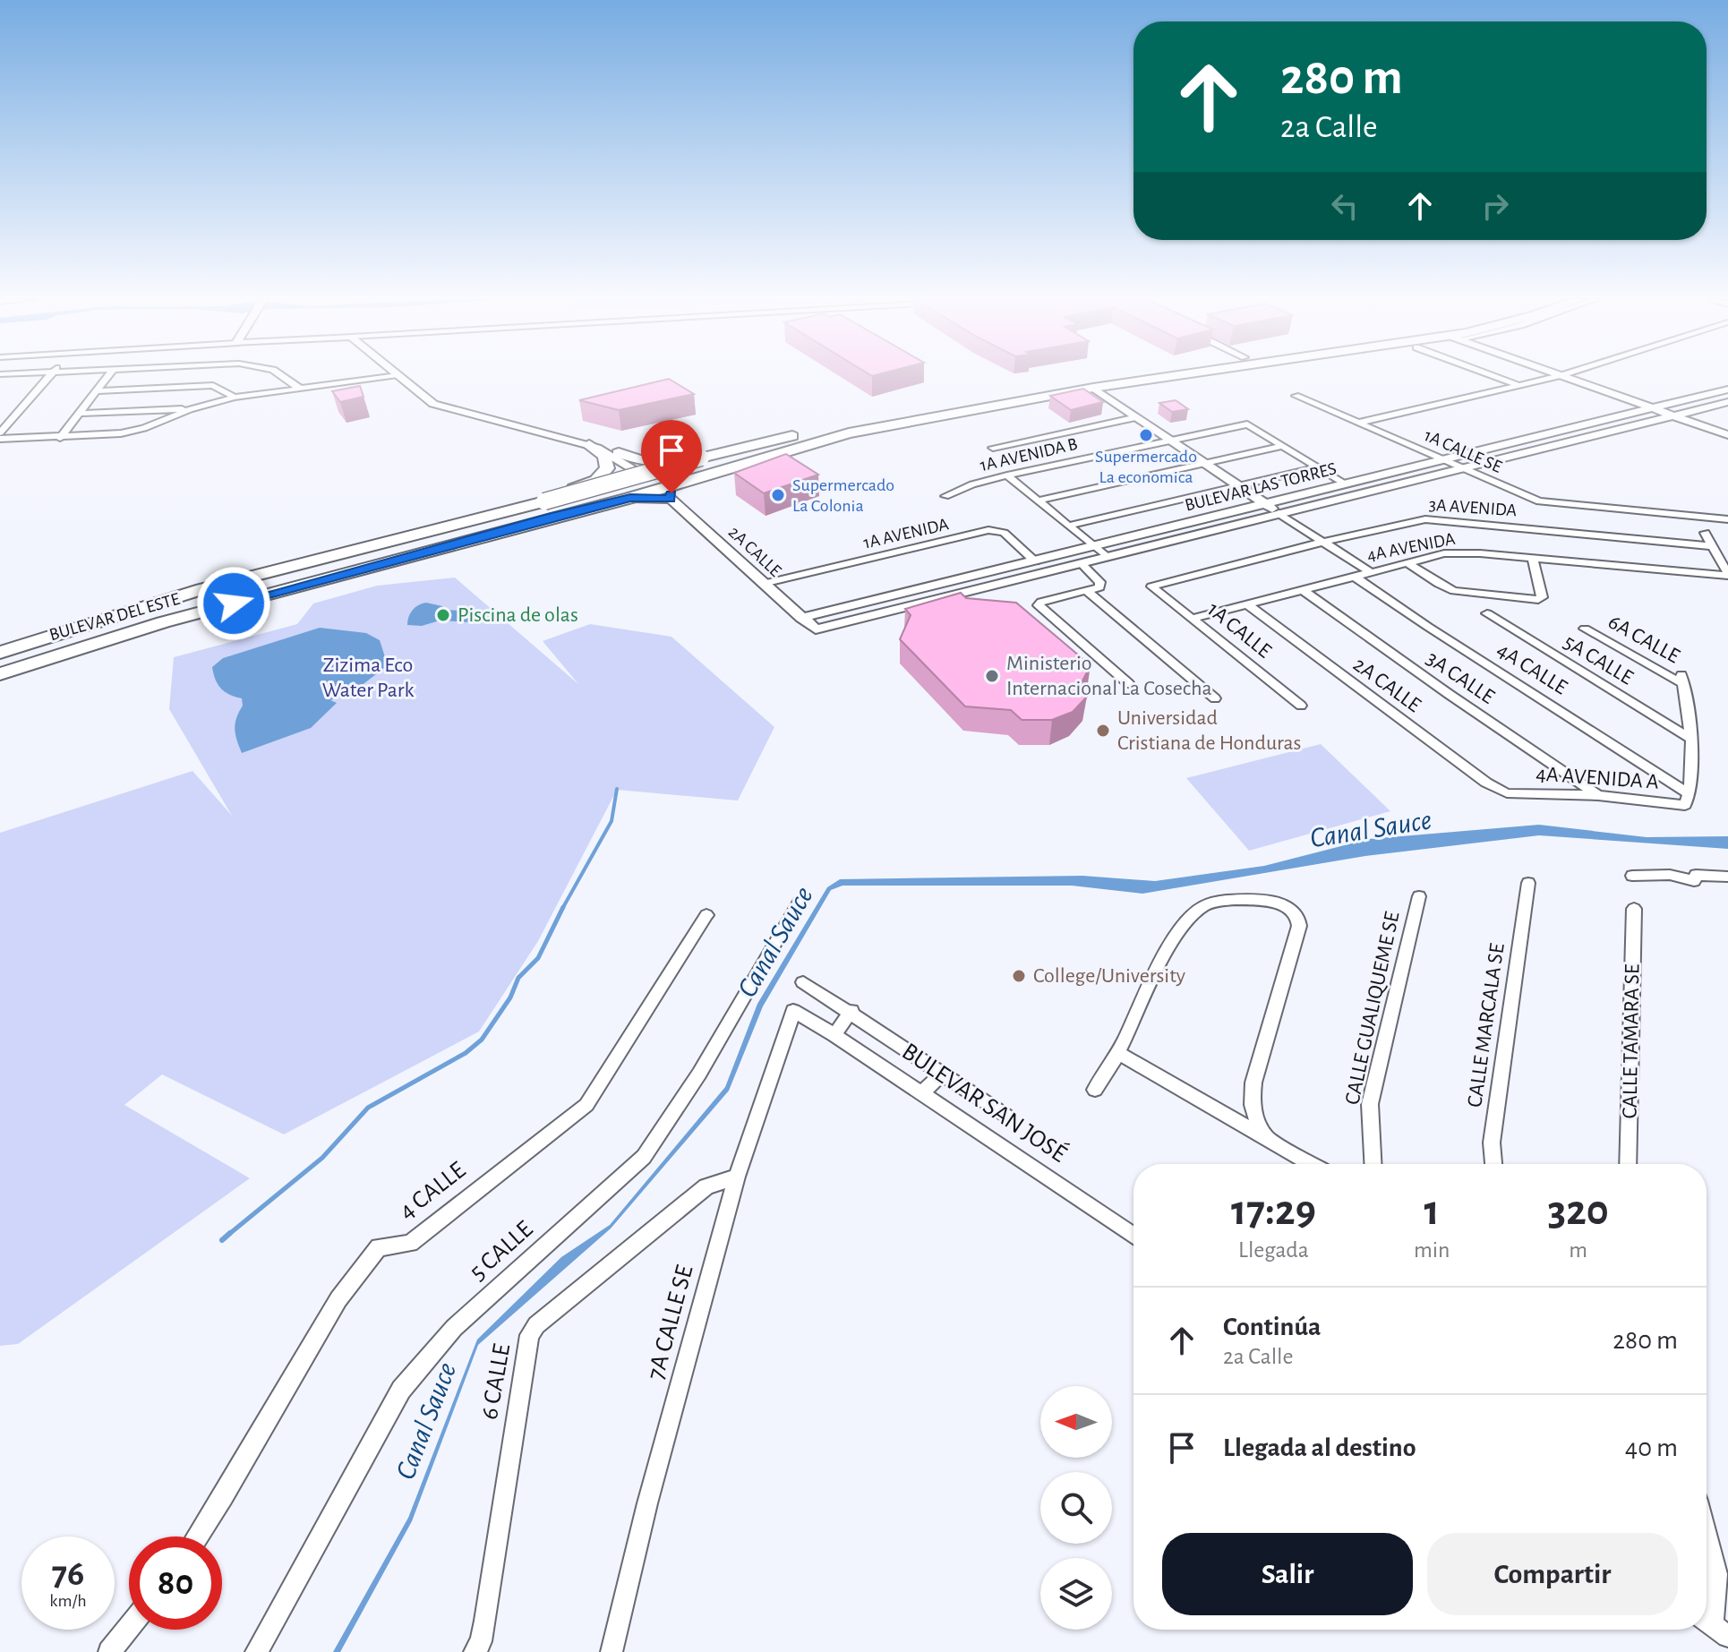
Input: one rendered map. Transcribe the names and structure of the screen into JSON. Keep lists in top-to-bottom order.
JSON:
{
  "streets": {
    "highway": ["BULEVAR DEL ESTE"],
    "street": [
      "1A CALLE SE",
      "1A AVENIDA B",
      "BULEVAR LAS TORRES",
      "3A AVENIDA",
      "1A AVENIDA",
      "4A AVENIDA",
      "2A CALLE",
      "1A CALLE",
      "6A CALLE",
      "5A CALLE",
      "4A CALLE",
      "3A CALLE",
      "4A AVENIDA A",
      "CALLE GUALIQUEME SE",
      "CALLE MARCALA SE",
      "CALLE TAMARA SE",
      "BULEVAR SAN JOSÉ",
      "4 CALLE",
      "5 CALLE",
      "7A CALLE SE",
      "6 CALLE"
    ]
  },
  "crossings": [
    ["1A CALLE SE", "BULEVAR LAS TORRES"],
    ["BULEVAR LAS TORRES", "1A AVENIDA"],
    ["BULEVAR LAS TORRES", "2A CALLE"],
    ["3A AVENIDA", "1A CALLE"],
    ["1A AVENIDA", "2A CALLE"],
    ["4A AVENIDA", "2A CALLE"],
    ["4A AVENIDA", "1A CALLE"],
    ["4A AVENIDA", "4A CALLE"],
    ["4A AVENIDA", "3A CALLE"],
    ["2A CALLE", "4A AVENIDA A"],
    ["6A CALLE", "5A CALLE"],
    ["4A CALLE", "4A AVENIDA A"],
    ["3A CALLE", "4A AVENIDA A"],
    ["BULEVAR SAN JOSÉ", "7A CALLE SE"],
    ["7A CALLE SE", "6 CALLE"]
  ],
  "water": ["Canal Sauce"],
  "parks": ["Zizima Eco Water Park"],
  "places": [
    "Supermercado La economica",
    "Supermercado La Colonia",
    "Piscina de olas",
    "Ministerio Internacional La Cosecha",
    "Universidad Cristiana de Honduras",
    "College/University"
  ],
  "north": "left",
  "page": {
    "turn": ["280 m", "2a Calle"],
    "eta": [
      "17:29",
      "Llegada",
      "1",
      "min",
      "320",
      "m"
    ],
    "list": [
      {
        "name": "Continúa",
        "note": "2a Calle",
        "value": "280 m"
      },
      {
        "name": "Llegada al destino",
        "value": "40 m"
      }
    ],
    "buttons": ["Salir", "Compartir"],
    "speed": "76 km/h",
    "limit": "80"
  }
}
